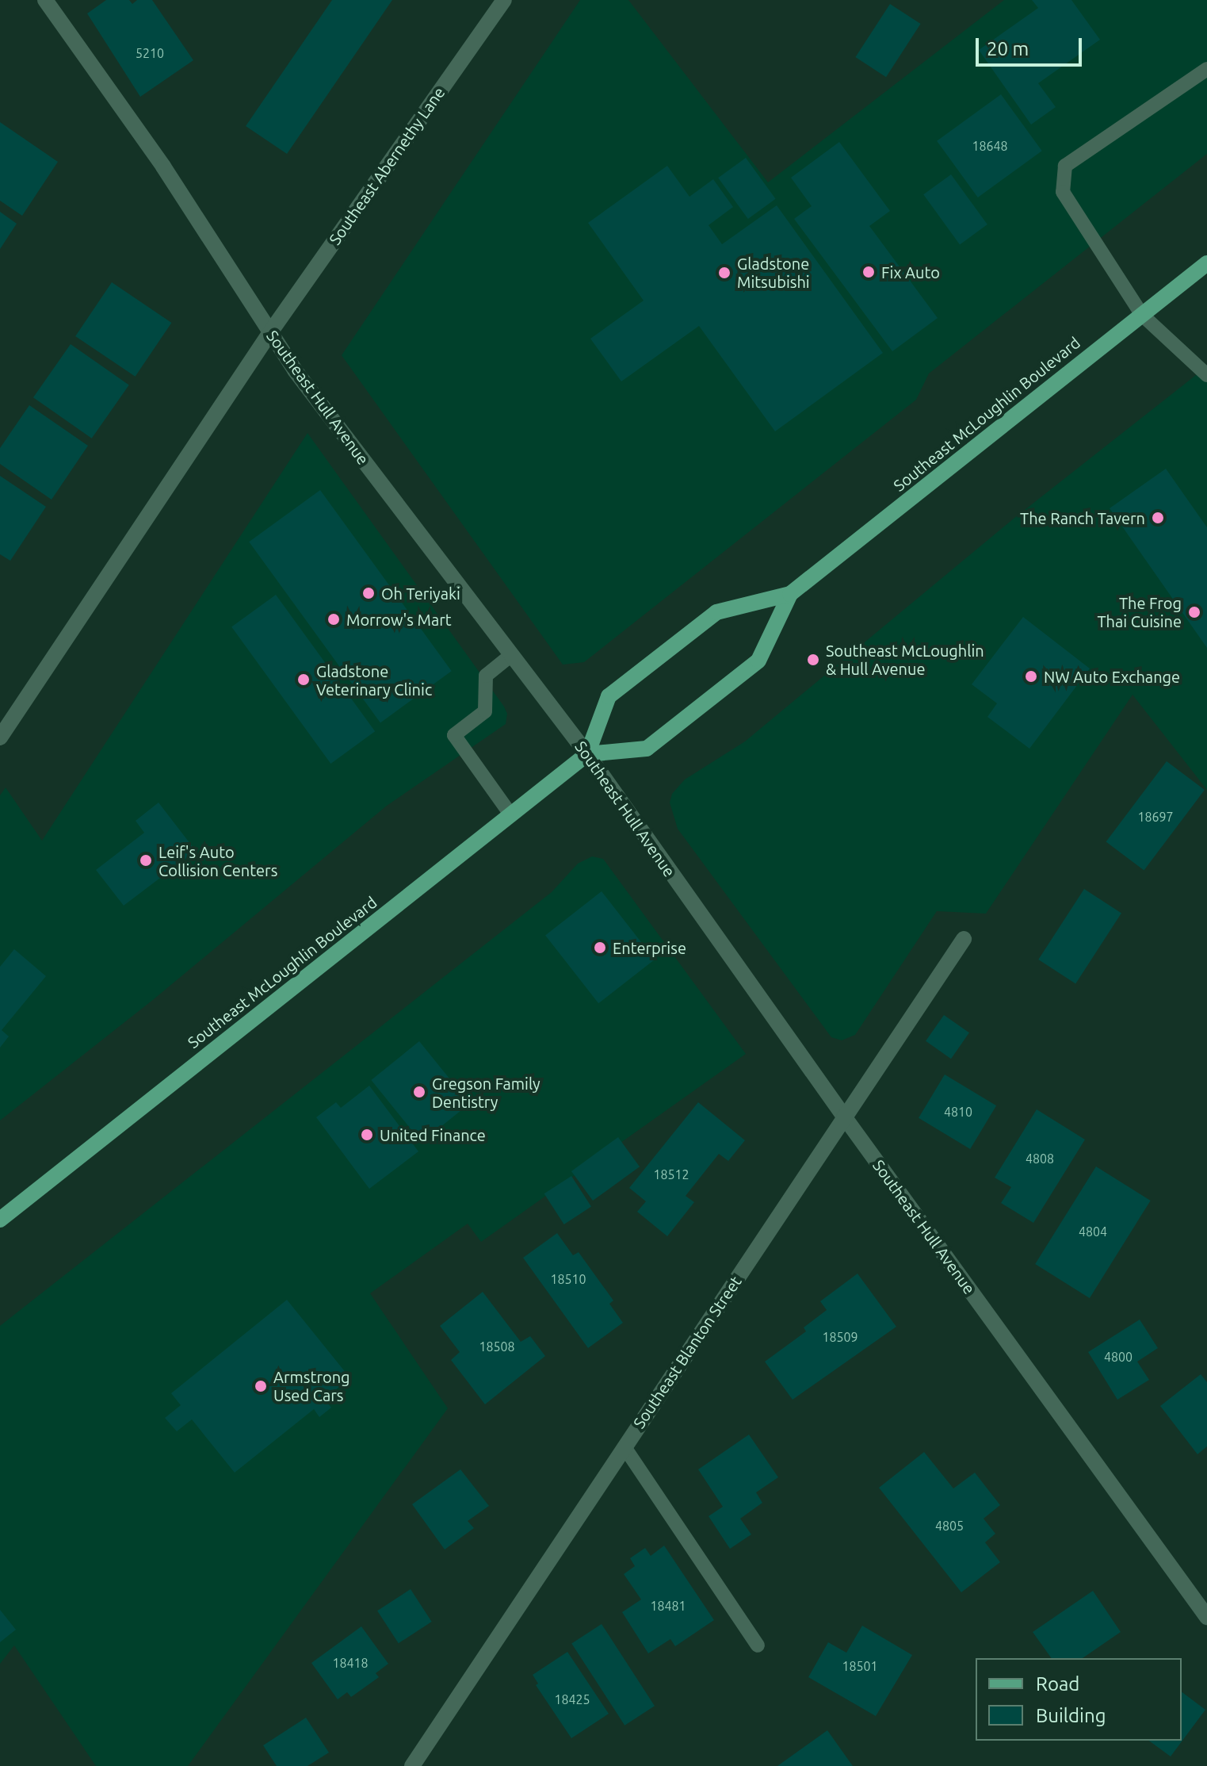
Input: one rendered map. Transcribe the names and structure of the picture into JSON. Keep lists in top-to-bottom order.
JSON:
{
  "streets": {
    "main road": ["Southeast McLoughlin Boulevard"],
    "street": ["Southeast Abernethy Lane", "Southeast Hull Avenue", "Southeast Blanton Street"]
  },
  "crossings": [
    ["Southeast Abernethy Lane", "Southeast Hull Avenue"],
    ["Southeast Hull Avenue", "Southeast McLoughlin Boulevard"],
    ["Southeast Hull Avenue", "Southeast Blanton Street"]
  ],
  "places": [
    "Fix Auto",
    "Gladstone Mitsubishi",
    "The Ranch Tavern",
    "Oh Teriyaki",
    "The Frog Thai Cuisine",
    "Morrow's Mart",
    "Southeast McLoughlin & Hull Avenue",
    "NW Auto Exchange",
    "Gladstone Veterinary Clinic",
    "Leif's Auto Collision Centers",
    "Enterprise",
    "Gregson Family Dentistry",
    "United Finance",
    "Armstrong Used Cars"
  ],
  "house_numbers": [
    "5210",
    "18648",
    "18697",
    "4810",
    "4808",
    "18512",
    "4804",
    "18510",
    "18509",
    "18508",
    "4800",
    "4805",
    "18481",
    "18418",
    "18501",
    "18425"
  ],
  "legend": ["Road", "Building"],
  "scale_bar": "20 m"
}
